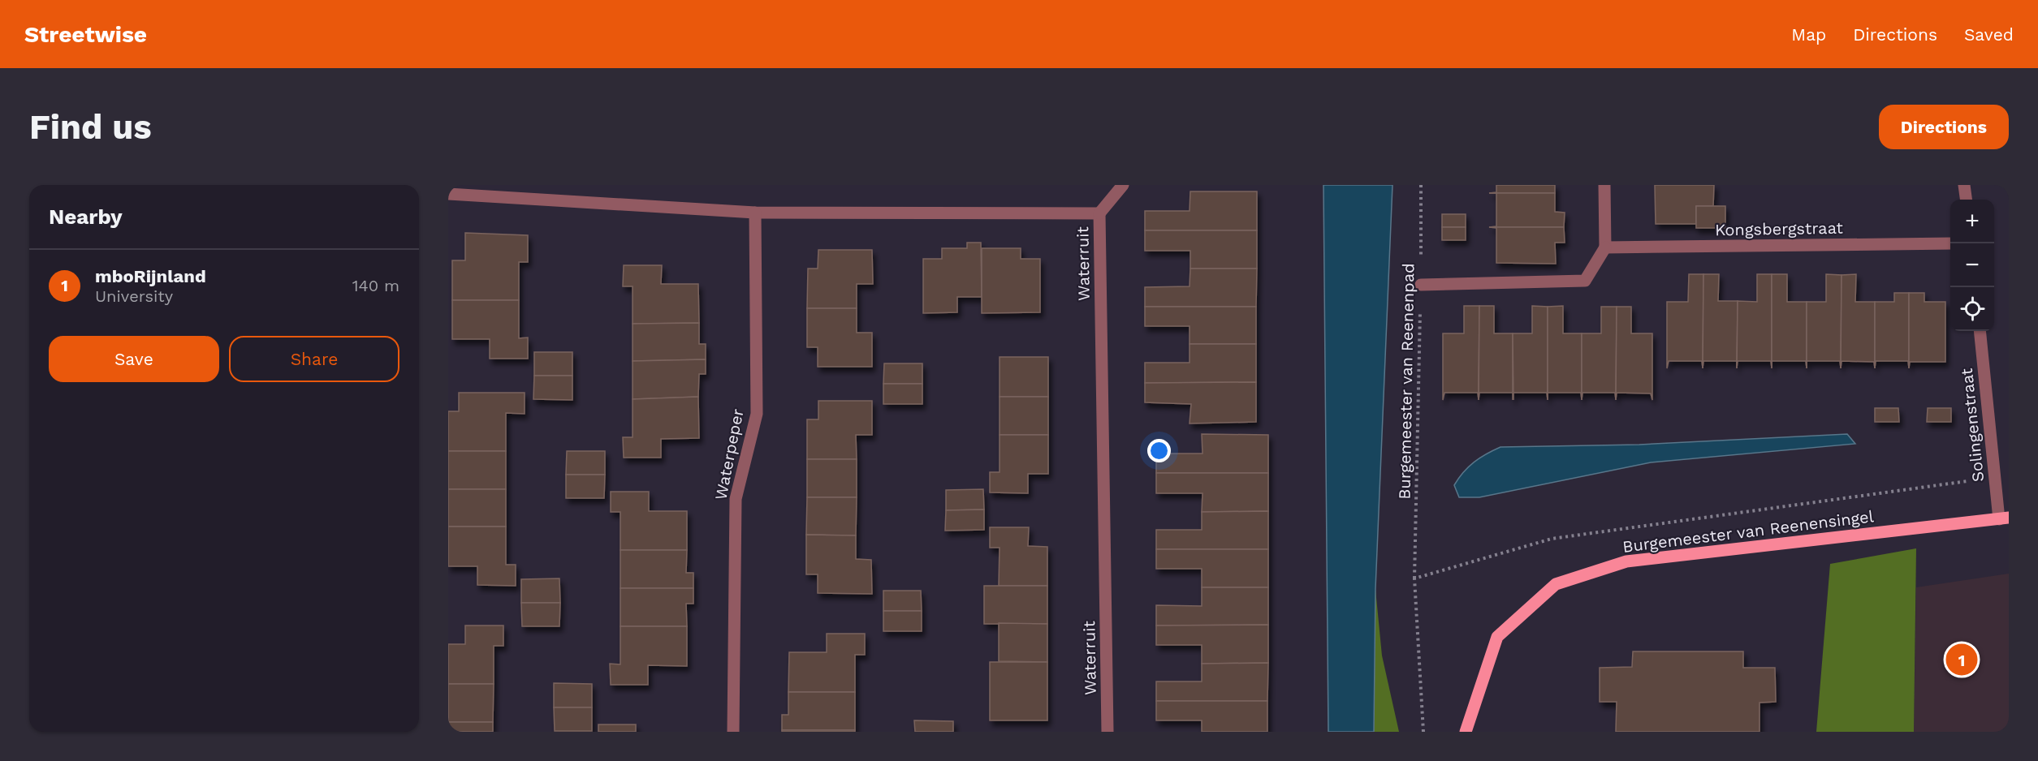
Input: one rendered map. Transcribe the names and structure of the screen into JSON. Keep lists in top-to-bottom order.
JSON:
{
  "streets": {
    "main road": ["Burgemeester van Reenensingel"],
    "street": [
      "Kongsbergstraat",
      "Waterruit",
      "Solingenstraat",
      "Waterpeper"
    ],
    "path": ["Burgemeester van Reenenpad"]
  },
  "crossings": [
    ["Waterruit", "Waterpeper"],
    ["Solingenstraat", "Burgemeester van Reenensingel"]
  ],
  "page": {
    "header": "Streetwise",
    "nav": ["Map", "Directions", "Saved"],
    "buttons": [
      "Directions",
      ["Save", "Share"]
    ],
    "title": "Find us",
    "heading": "Nearby",
    "map_buttons": ["+", "−"],
    "list": [
      {
        "mark": "1",
        "name": "mboRijnland",
        "note": "University",
        "value": "140 m"
      }
    ],
    "pins": "1"
  }
}
